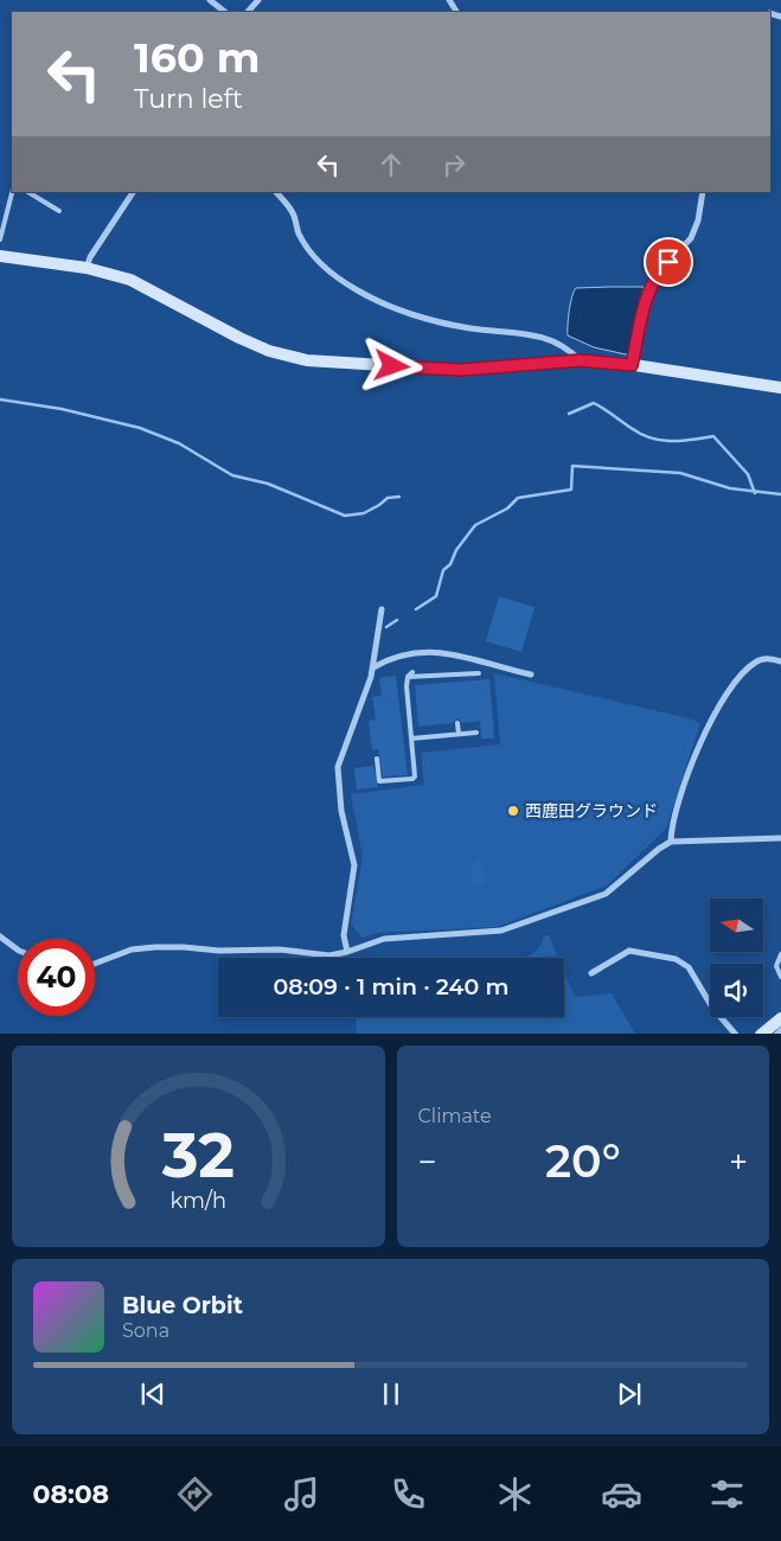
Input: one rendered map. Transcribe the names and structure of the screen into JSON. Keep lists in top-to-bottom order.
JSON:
{
  "places": ["西鹿田グラウンド"],
  "north": "left",
  "page": {
    "turn": ["160 m", "Turn left"],
    "limit": "40",
    "trip": "08:09 · 1 min · 240 m",
    "tile": "Climate",
    "heat": ["−", "20°", "+"],
    "song": ["Blue Orbit", "Sona"],
    "tabs": "08:08",
    "gauge": ["32", "km/h"]
  }
}
